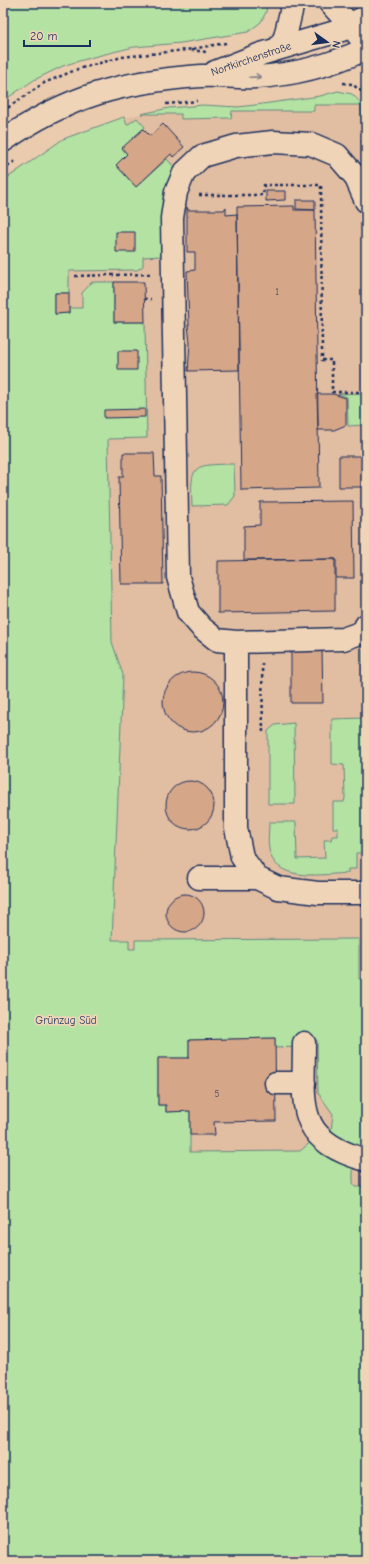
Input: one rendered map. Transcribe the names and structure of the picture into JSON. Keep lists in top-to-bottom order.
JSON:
{
  "streets": {
    "main road": ["Nortkirchenstraße"]
  },
  "parks": ["Grünzug Süd"],
  "house_numbers": ["1", "5"],
  "scale_bar": "20 m",
  "north": "right"
}
